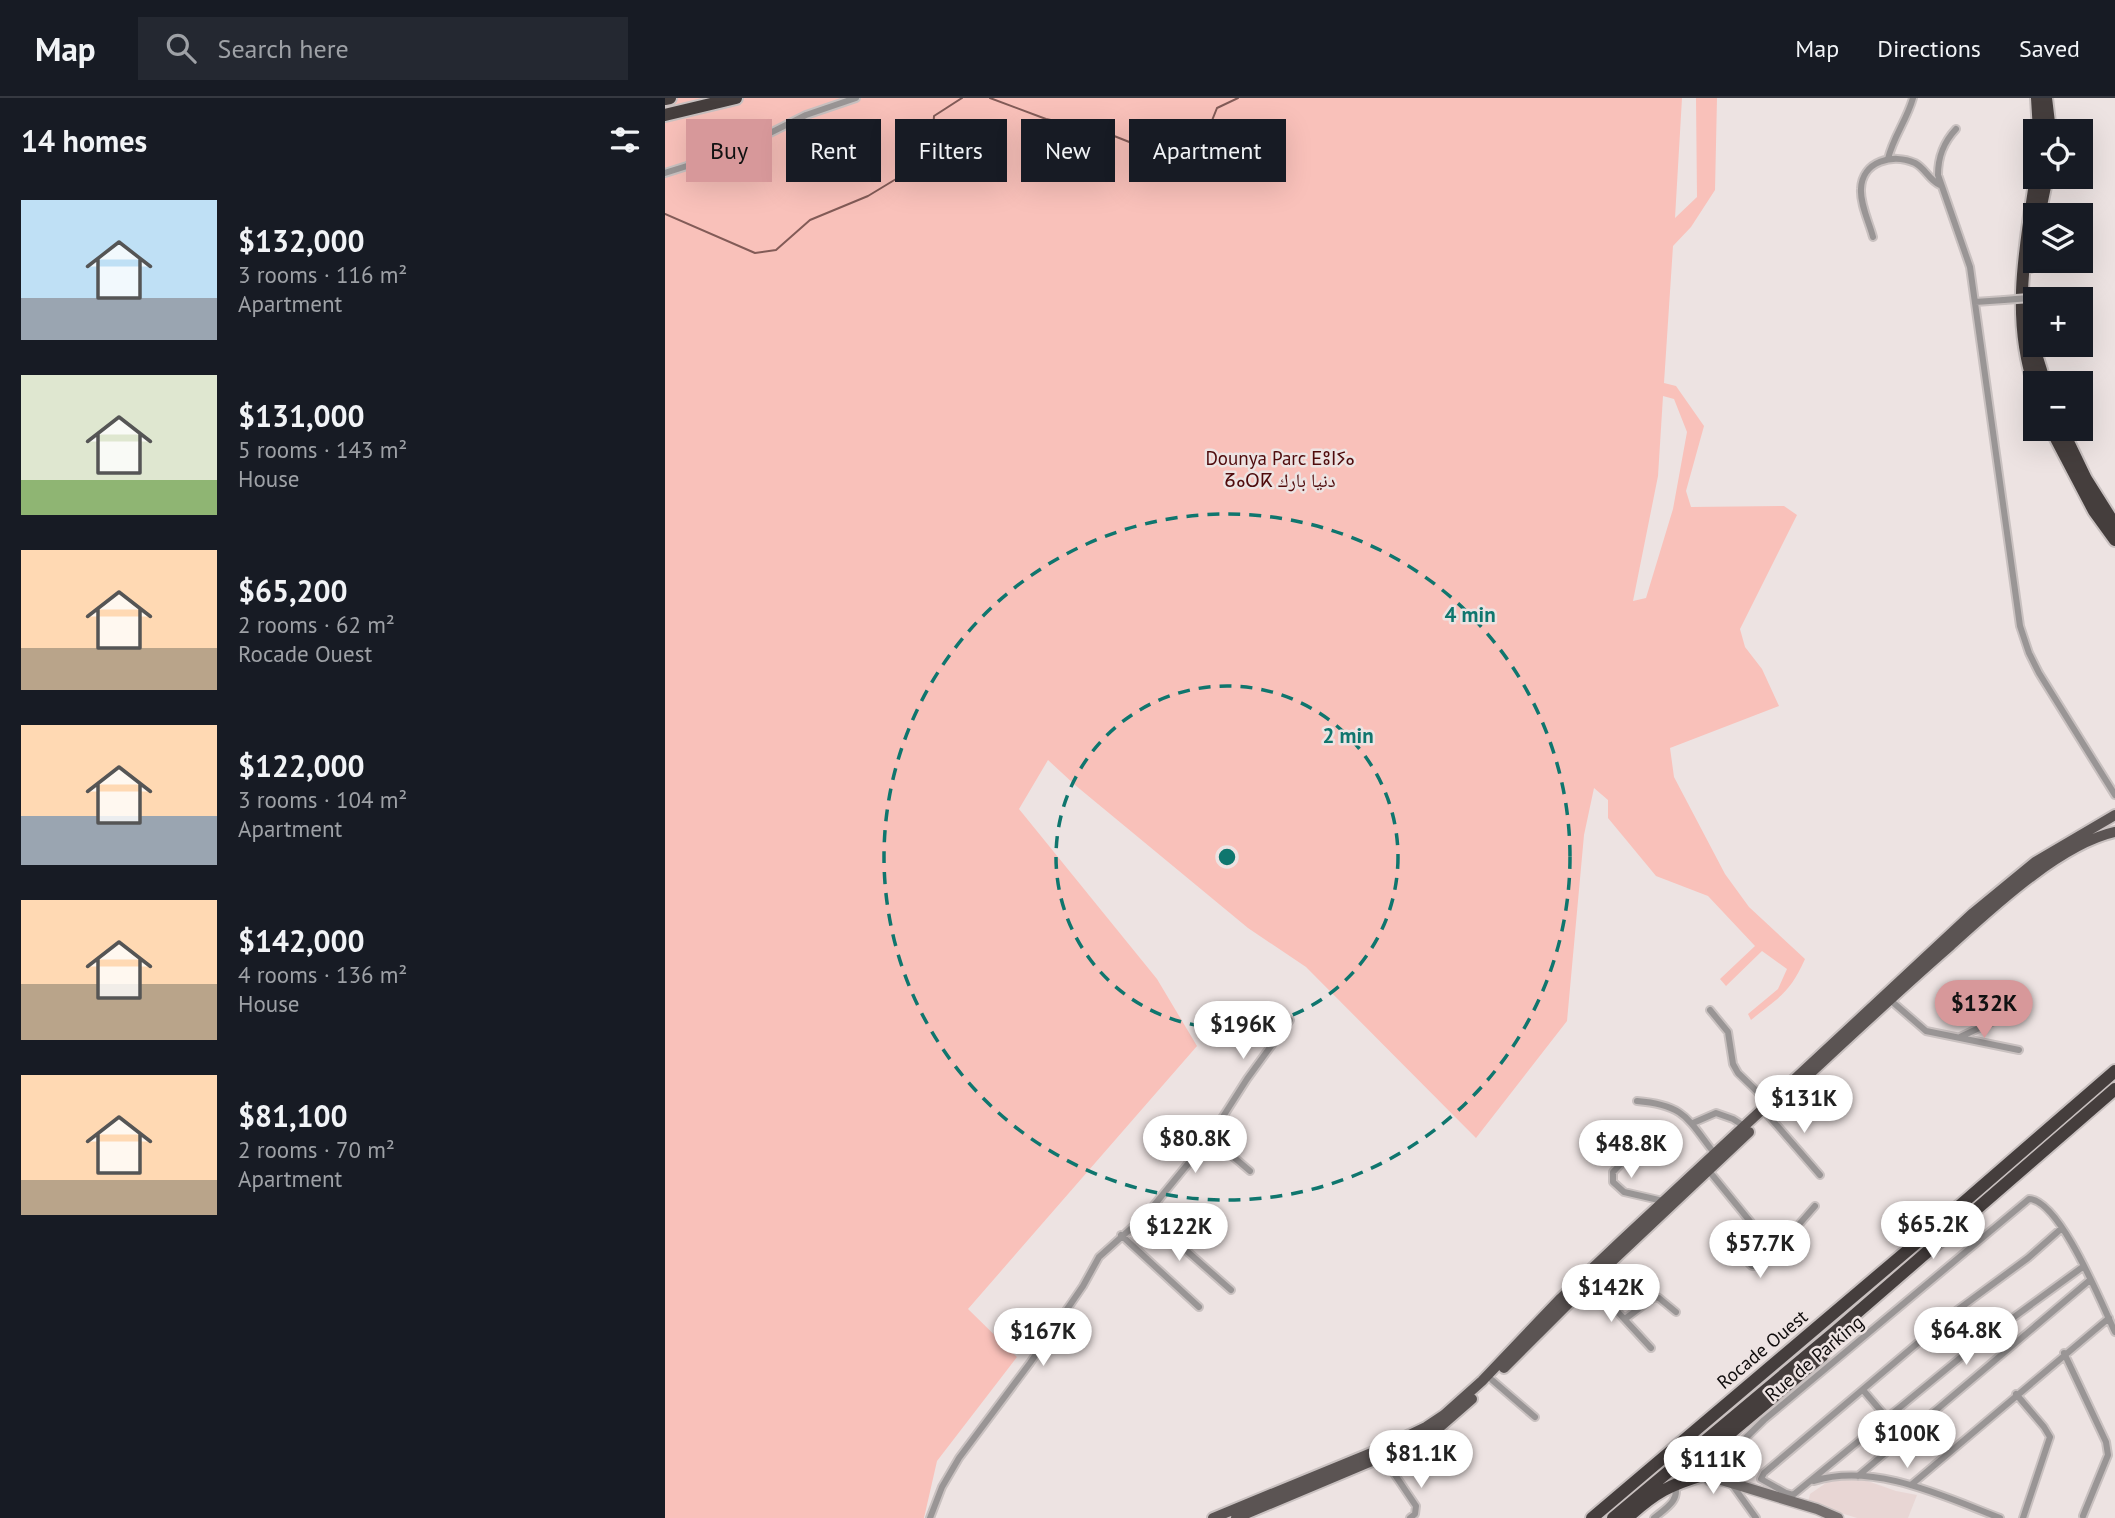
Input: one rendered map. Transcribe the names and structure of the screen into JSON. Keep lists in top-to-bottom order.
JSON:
{
  "streets": {
    "highway": ["Rocade Ouest"],
    "street": ["Rue de Parking"]
  },
  "parks": ["Dounya Parc ⴹⵓⵏⵢⴰ ⵒⴰⵔⴽ دنيا بارك"],
  "page": {
    "header": "Map",
    "search": "Search here",
    "nav": ["Map", "Directions", "Saved"],
    "heading": "14 homes",
    "map_buttons": ["+", "−"],
    "chip": [
      "Buy",
      "Rent",
      "Filters",
      "New",
      "Apartment"
    ],
    "list": [
      {
        "name": "$132,000",
        "note": "3 rooms · 116 m² · Apartment"
      },
      {
        "name": "$131,000",
        "note": "5 rooms · 143 m² · House"
      },
      {
        "name": "$65,200",
        "note": "2 rooms · 62 m² · Rocade Ouest"
      },
      {
        "name": "$122,000",
        "note": "3 rooms · 104 m² · Apartment"
      },
      {
        "name": "$142,000",
        "note": "4 rooms · 136 m² · House"
      },
      {
        "name": "$81,100",
        "note": "2 rooms · 70 m² · Apartment"
      }
    ],
    "price": [
      "$132K",
      "$196K",
      "$131K",
      "$80.8K",
      "$48.8K",
      "$65.2K",
      "$122K",
      "$57.7K",
      "$142K",
      "$64.8K",
      "$167K",
      "$100K",
      "$81.1K",
      "$111K"
    ]
  },
  "rings": ["4 min", "2 min"]
}
